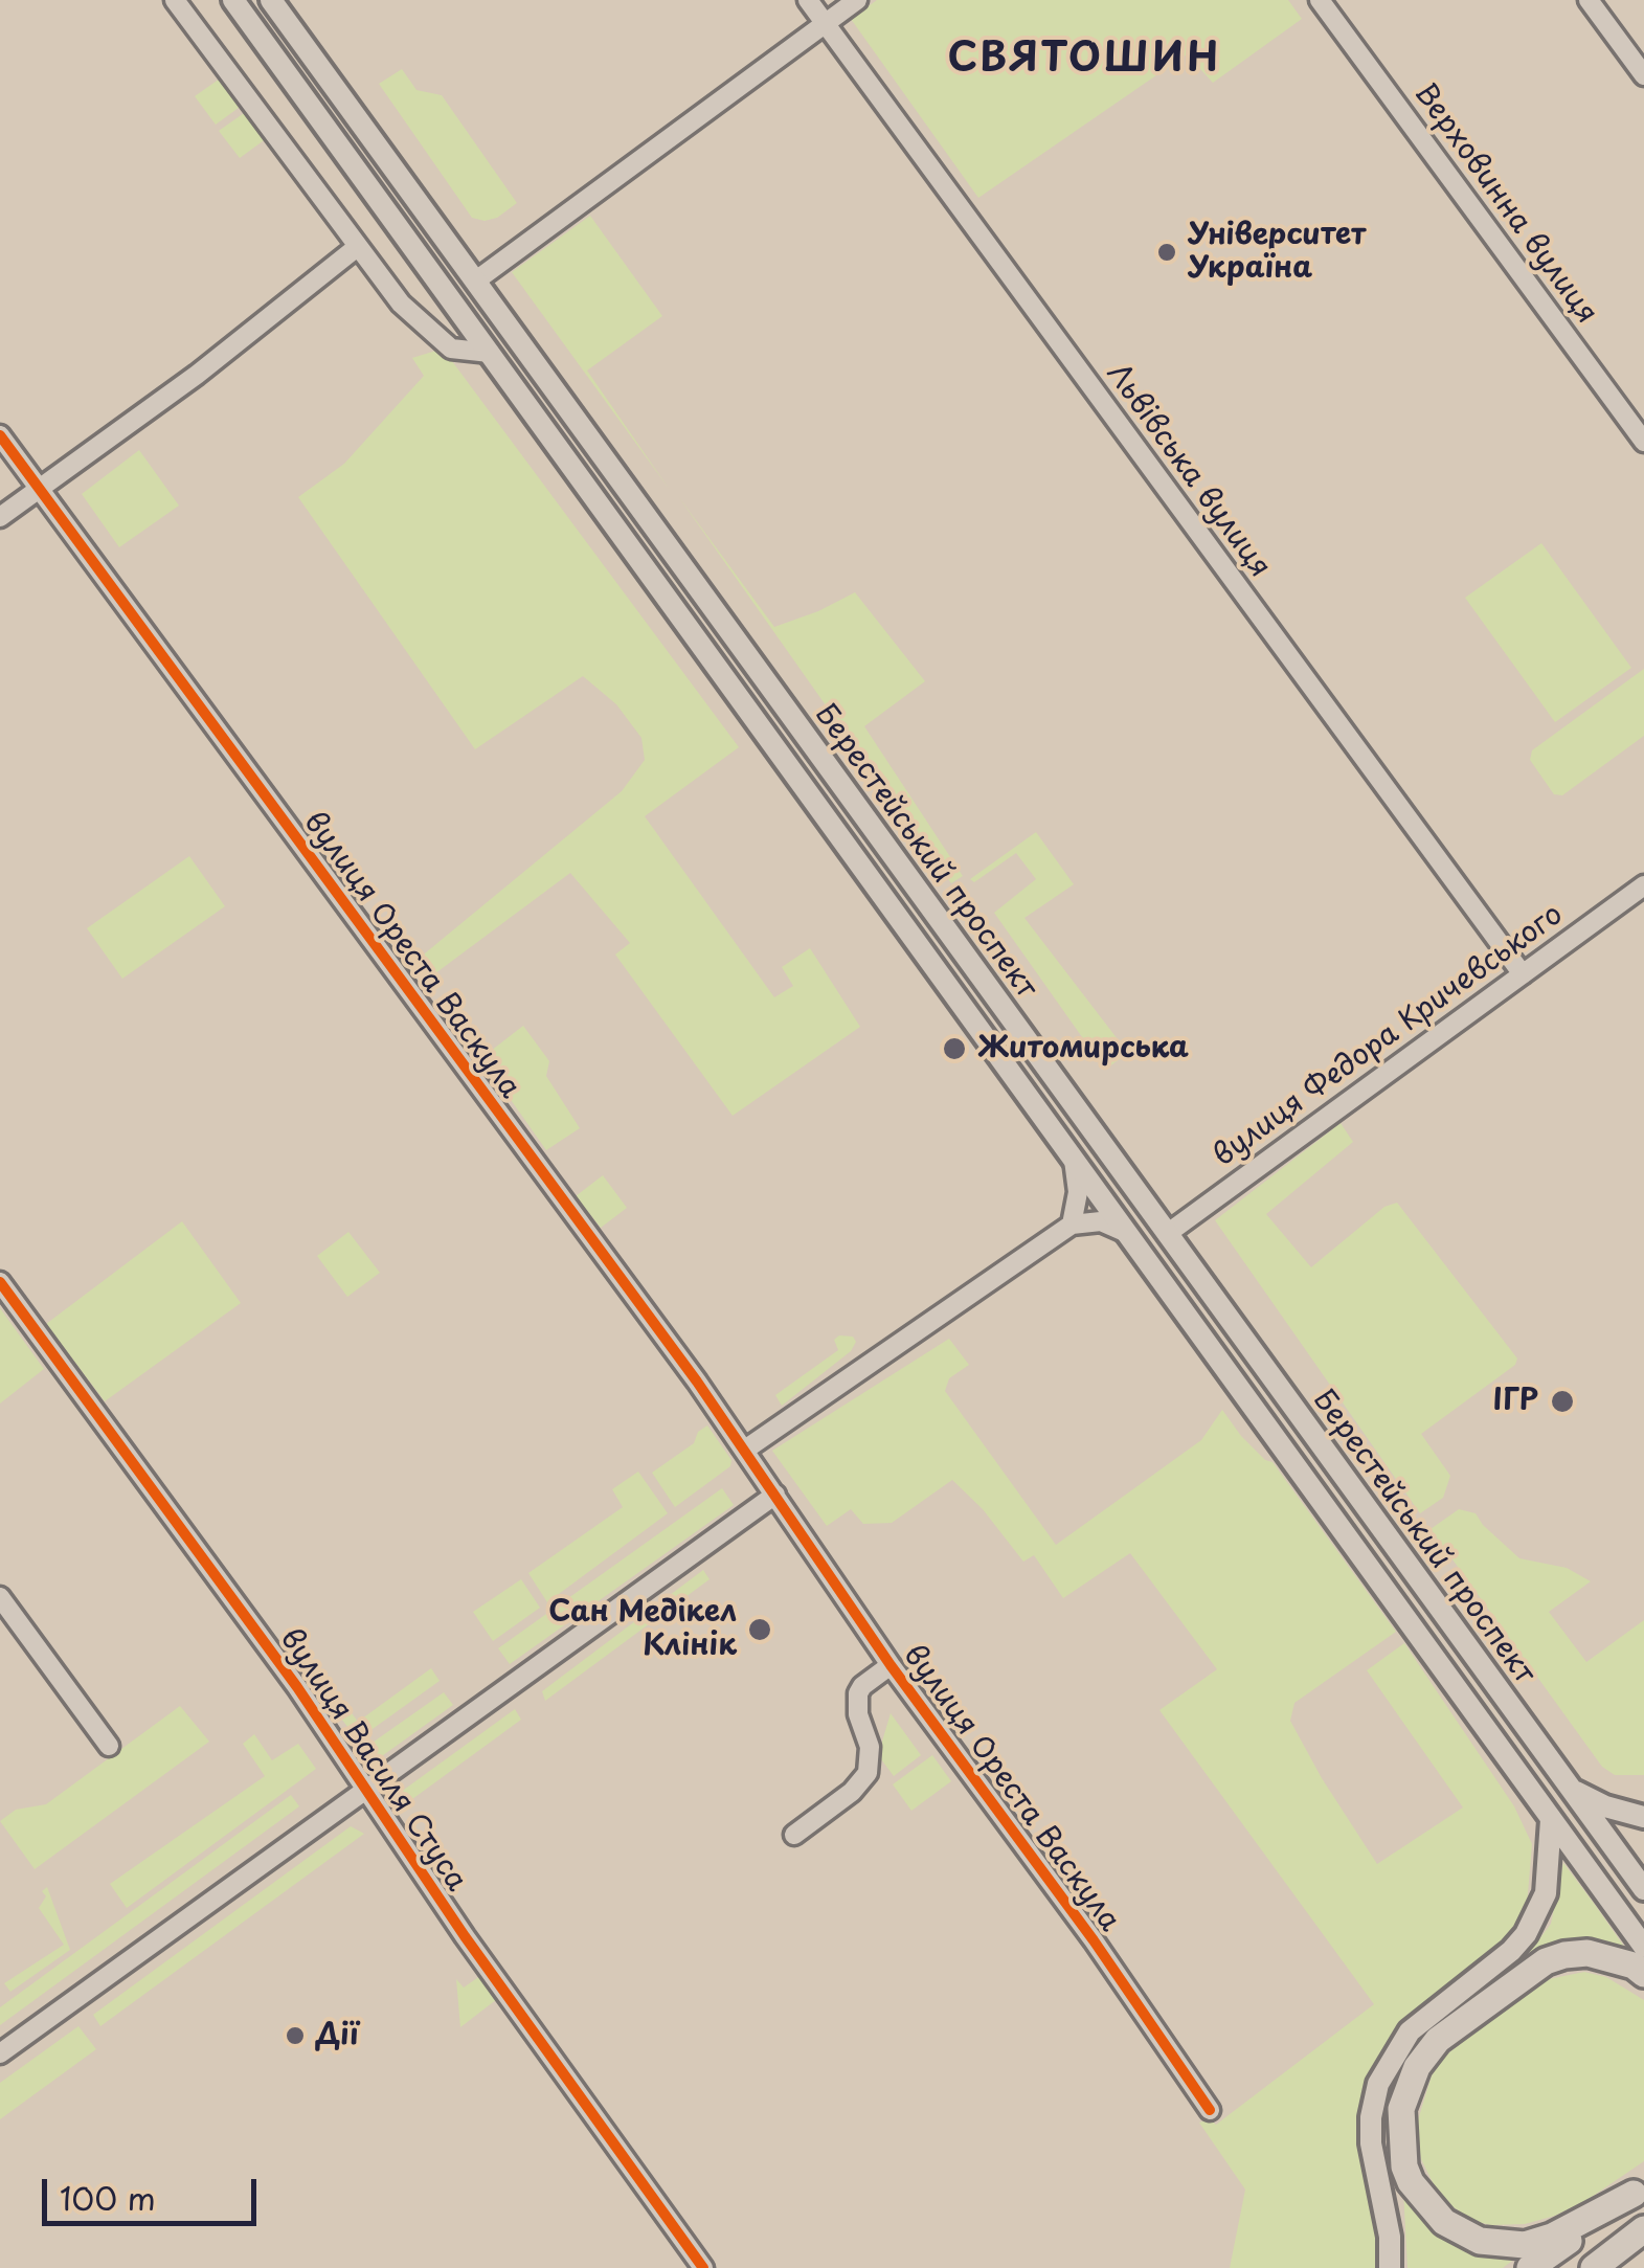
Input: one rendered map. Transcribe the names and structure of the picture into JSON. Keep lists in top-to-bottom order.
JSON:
{
  "streets": {
    "main road": ["Берестейський проспект"],
    "street": [
      "Верховинна вулиця",
      "Львівська вулиця",
      "вулиця Ореста Васкула",
      "вулиця Федора Кричевського",
      "вулиця Василя Стуса"
    ]
  },
  "crossings": [
    ["Львівська вулиця", "вулиця Федора Кричевського"],
    ["Берестейський проспект", "вулиця Федора Кричевського"]
  ],
  "districts": ["СВЯТОШИН"],
  "places": [
    "Університет Україна",
    "Житомирська",
    "ІГР",
    "Сан Медікел Клінік",
    "Дії"
  ],
  "scale_bar": "100 m"
}
